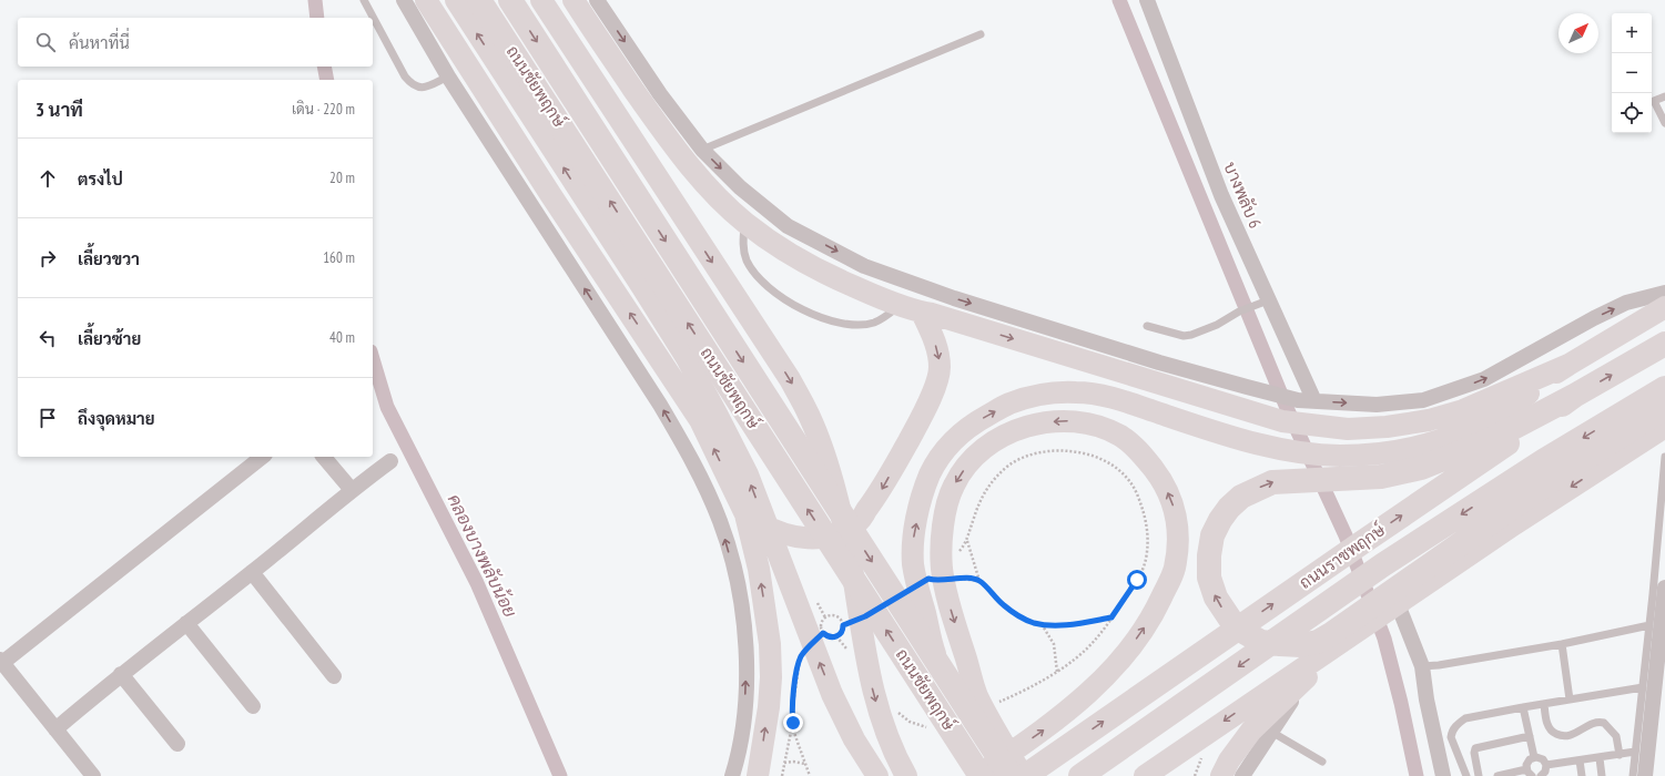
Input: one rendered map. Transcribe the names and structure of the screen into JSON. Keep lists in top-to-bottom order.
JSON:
{
  "streets": {
    "main road": ["ถนนชัยพฤกษ์", "ถนนราชพฤกษ์"],
    "street": ["บางพลับ 6"]
  },
  "water": ["คลองบางพลับน้อย"],
  "north": "top right",
  "page": {
    "map_buttons": ["+", "−"],
    "search": "ค้นหาที่นี่",
    "heading": ["3 นาที", "เดิน · 220 m"],
    "list": [
      ["ตรงไป", "20 m"],
      ["เลี้ยวขวา", "160 m"],
      ["เลี้ยวซ้าย", "40 m"],
      "ถึงจุดหมาย"
    ]
  }
}
